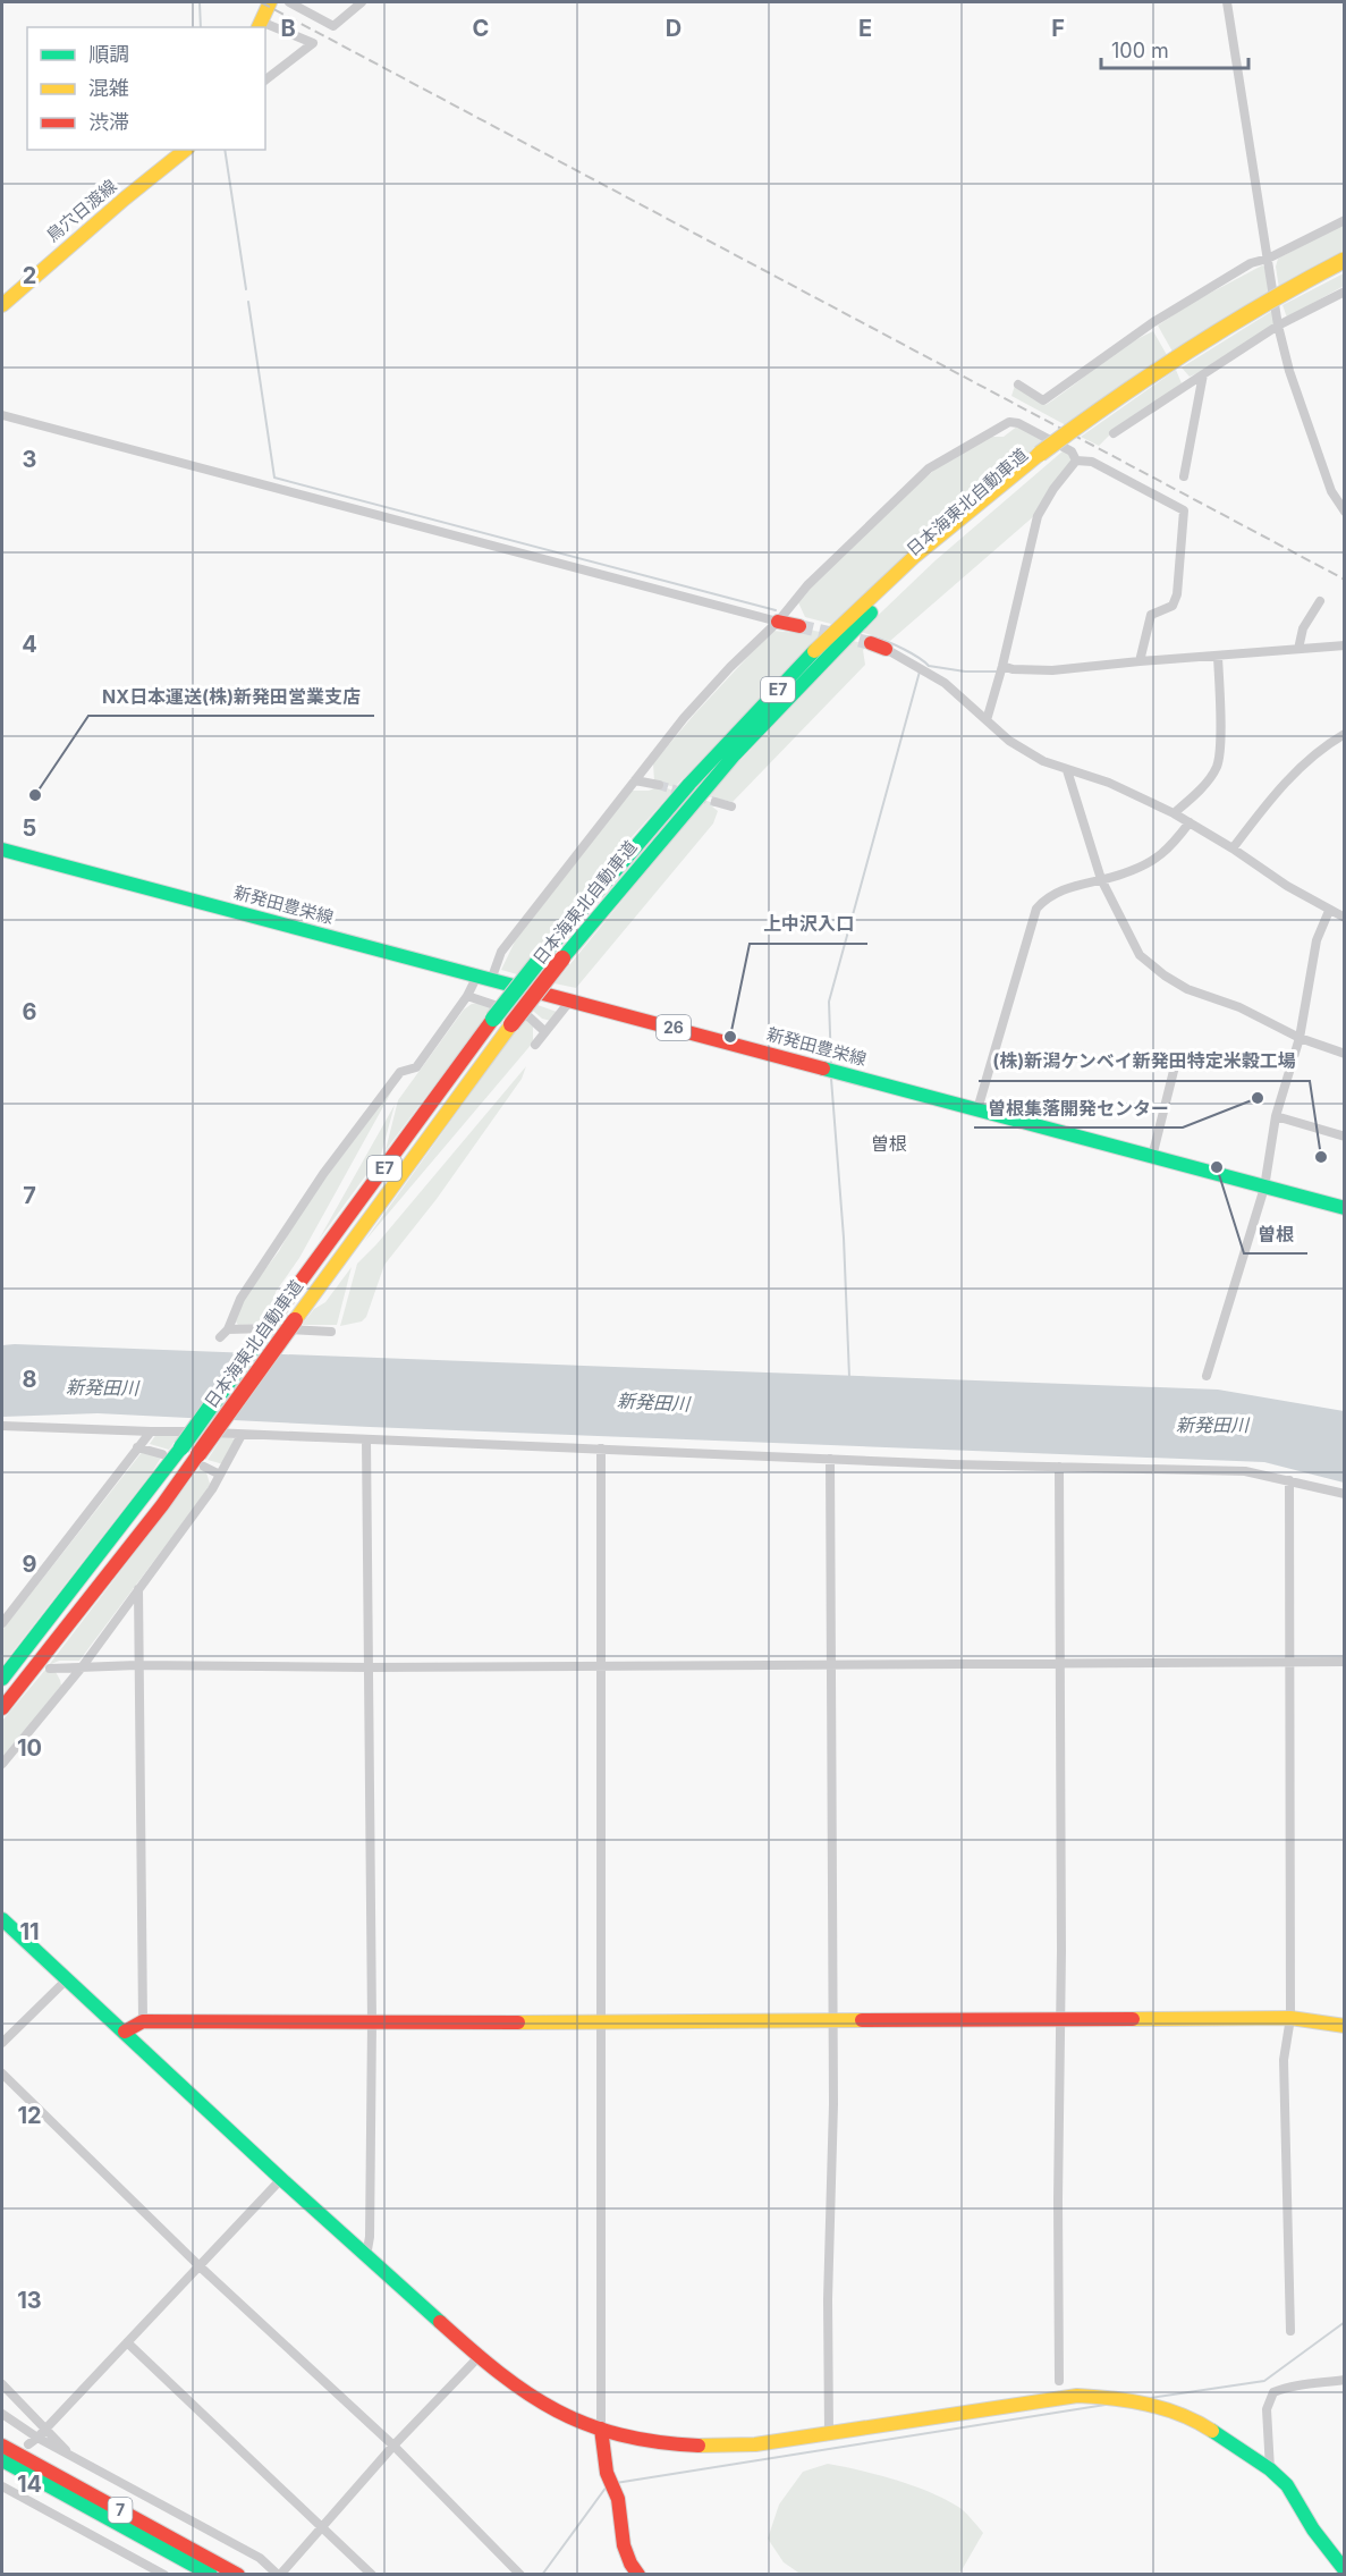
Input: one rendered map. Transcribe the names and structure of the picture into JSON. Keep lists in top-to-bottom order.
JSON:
{
  "streets": {
    "main road": [
      "鳥穴日渡線",
      "日本海東北自動車道",
      "E7",
      "新発田豊栄線",
      "26",
      "7"
    ]
  },
  "districts": ["曽根"],
  "water": ["新発田川"],
  "places": [
    "NX日本運送(株)新発田営業支店",
    "上中沢入口",
    "曽根集落開発センター",
    "(株)新潟ケンベイ新発田特定米穀工場",
    "曽根"
  ],
  "legend": ["順調", "混雑", "渋滞"],
  "scale_bar": "100 m",
  "grid": {
    "columns": [
      "B",
      "C",
      "D",
      "E",
      "F"
    ],
    "rows": [
      "2",
      "3",
      "4",
      "5",
      "6",
      "7",
      "8",
      "9",
      "10",
      "11",
      "12",
      "13",
      "14"
    ]
  }
}
